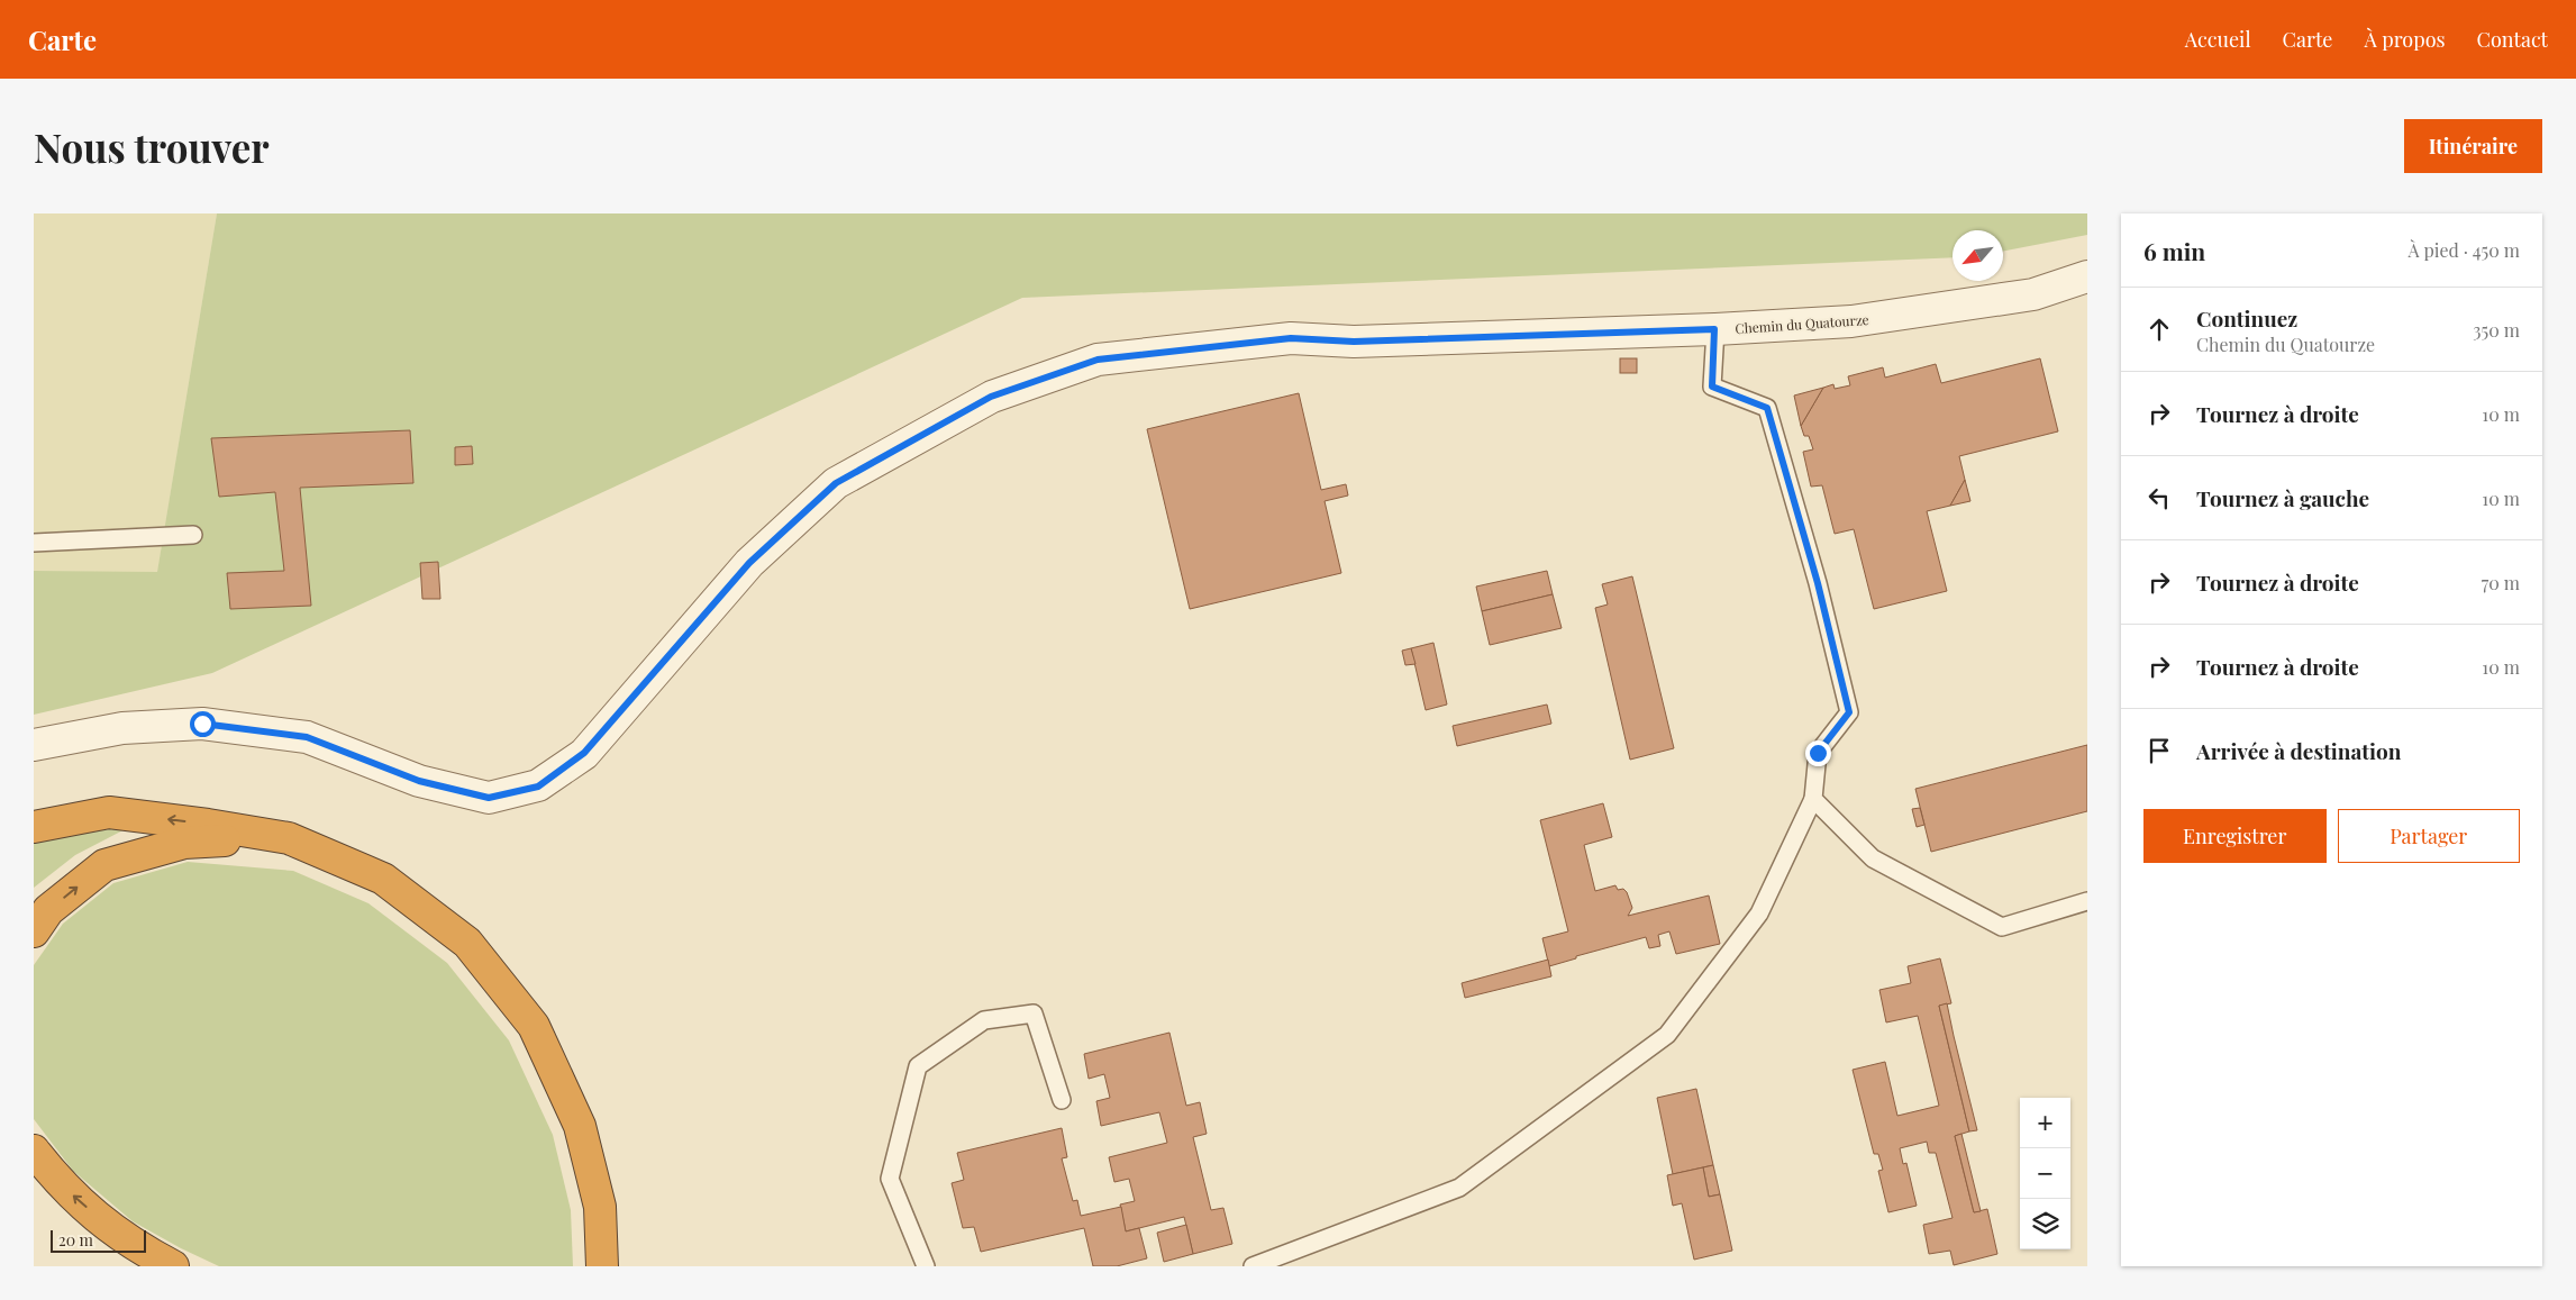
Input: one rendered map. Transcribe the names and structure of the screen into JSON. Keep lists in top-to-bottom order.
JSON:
{
  "streets": {
    "street": ["Chemin du Quatourze"]
  },
  "scale_bar": "20 m",
  "north": "bottom left",
  "page": {
    "header": "Carte",
    "nav": [
      "Accueil",
      "Carte",
      "À propos",
      "Contact"
    ],
    "buttons": [
      "Itinéraire",
      ["Enregistrer", "Partager"]
    ],
    "title": "Nous trouver",
    "heading": ["6 min", "À pied · 450 m"],
    "list": [
      ["Continuez", "Chemin du Quatourze", "350 m"],
      ["Tournez à droite", "10 m"],
      ["Tournez à gauche", "10 m"],
      ["Tournez à droite", "70 m"],
      ["Tournez à droite", "10 m"],
      "Arrivée à destination"
    ],
    "map_buttons": ["+", "−"],
    "scale": "20 m"
  }
}
